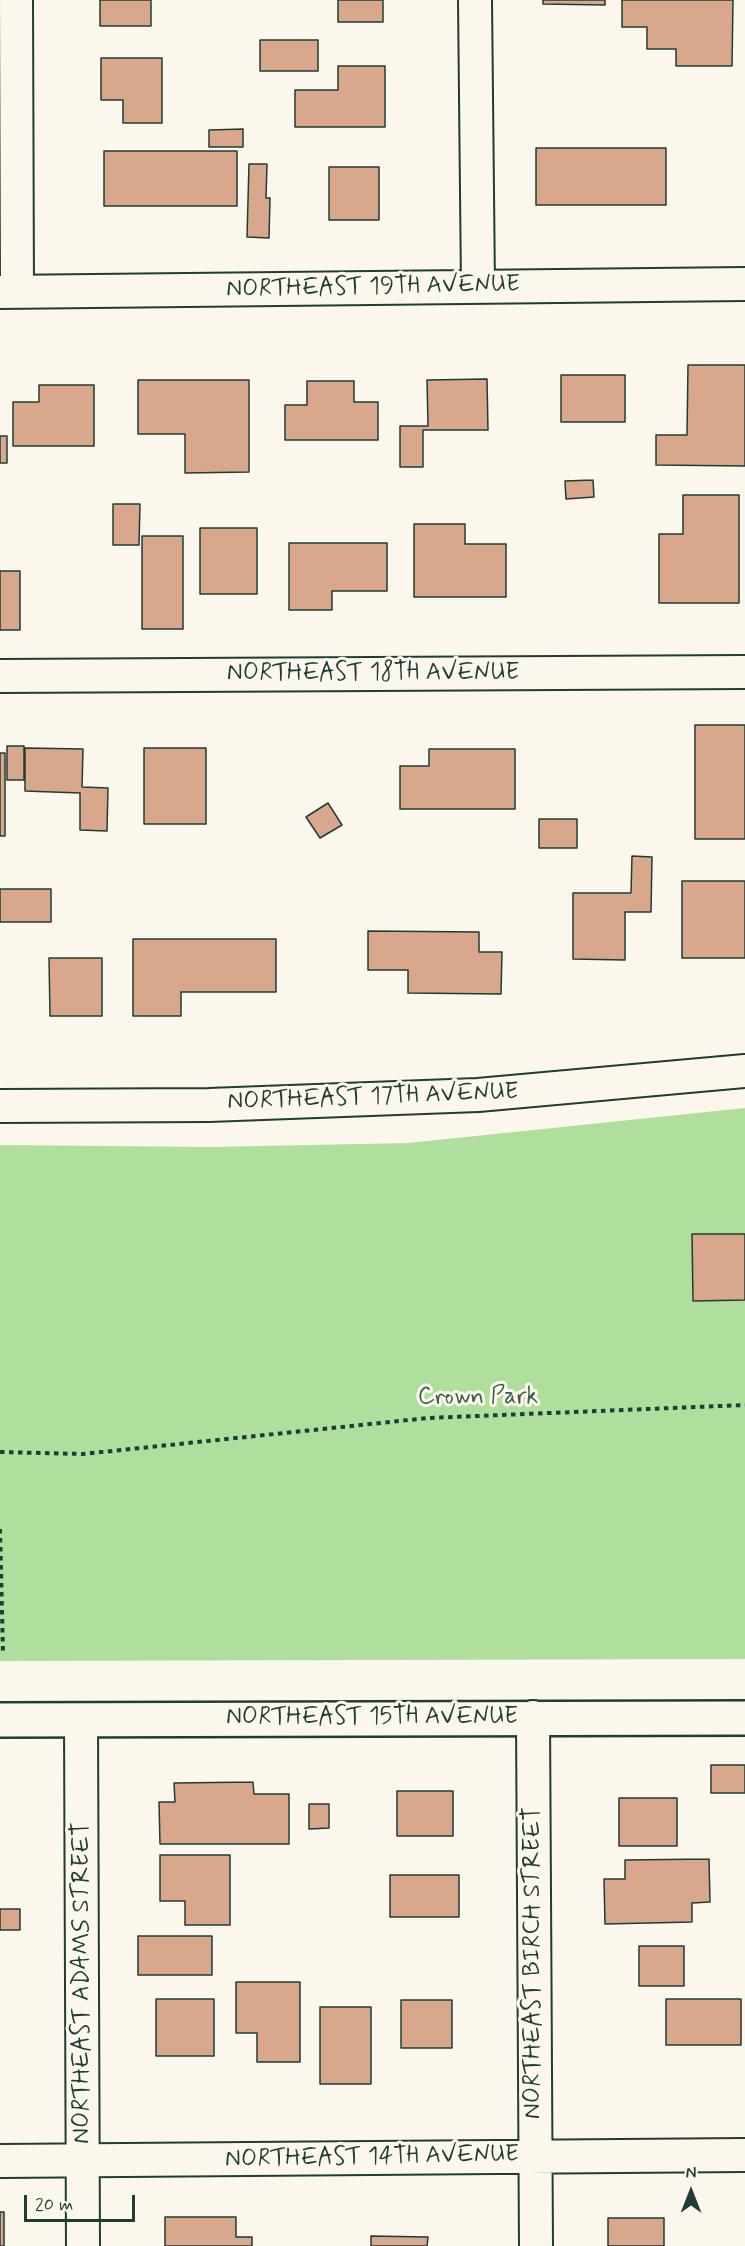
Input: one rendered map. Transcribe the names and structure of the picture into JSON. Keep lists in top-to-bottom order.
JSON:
{
  "streets": {
    "street": [
      "NORTHEAST 19TH AVENUE",
      "NORTHEAST 18TH AVENUE",
      "NORTHEAST 17TH AVENUE",
      "NORTHEAST 15TH AVENUE",
      "NORTHEAST BIRCH STREET",
      "NORTHEAST ADAMS STREET",
      "NORTHEAST 14TH AVENUE"
    ]
  },
  "crossings": [
    ["NORTHEAST 15TH AVENUE", "NORTHEAST BIRCH STREET"],
    ["NORTHEAST 15TH AVENUE", "NORTHEAST ADAMS STREET"],
    ["NORTHEAST BIRCH STREET", "NORTHEAST 14TH AVENUE"],
    ["NORTHEAST ADAMS STREET", "NORTHEAST 14TH AVENUE"]
  ],
  "parks": ["Crown Park"],
  "scale_bar": "20 m",
  "north": "top"
}
